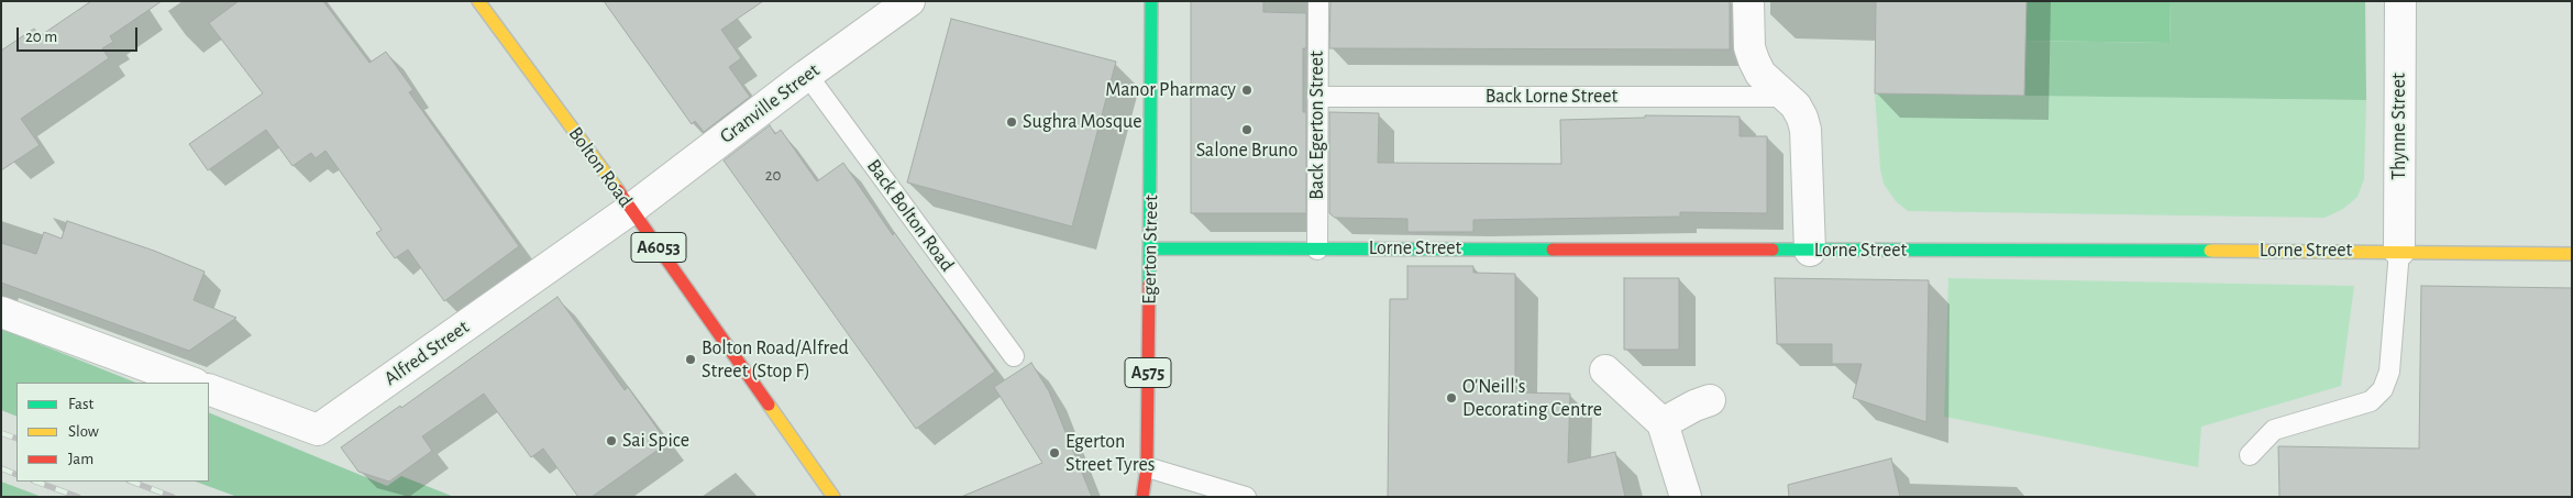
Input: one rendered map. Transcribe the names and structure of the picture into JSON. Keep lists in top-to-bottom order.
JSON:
{
  "streets": {
    "street": [
      "Granville Street",
      "Thynne Street",
      "Bolton Road",
      "A6053",
      "Lorne Street",
      "Egerton Street",
      "Alfred Street",
      "A575"
    ],
    "lane": ["Back Lorne Street", "Back Egerton Street", "Back Bolton Road"]
  },
  "crossings": [
    ["Back Lorne Street", "Back Egerton Street"],
    ["Granville Street", "Bolton Road"],
    ["Granville Street", "Back Bolton Road"],
    ["Granville Street", "Alfred Street"],
    ["Back Egerton Street", "Lorne Street"],
    ["Thynne Street", "Lorne Street"],
    ["Bolton Road", "Alfred Street"],
    ["Lorne Street", "Egerton Street"]
  ],
  "places": [
    "Manor Pharmacy",
    "Sughra Mosque",
    "Salone Bruno",
    "Bolton Road/Alfred Street (Stop F)",
    "O'Neill's Decorating Centre",
    "Sai Spice",
    "Egerton Street Tyres"
  ],
  "house_numbers": ["20"],
  "legend": ["Fast", "Slow", "Jam"],
  "scale_bar": "20 m"
}
